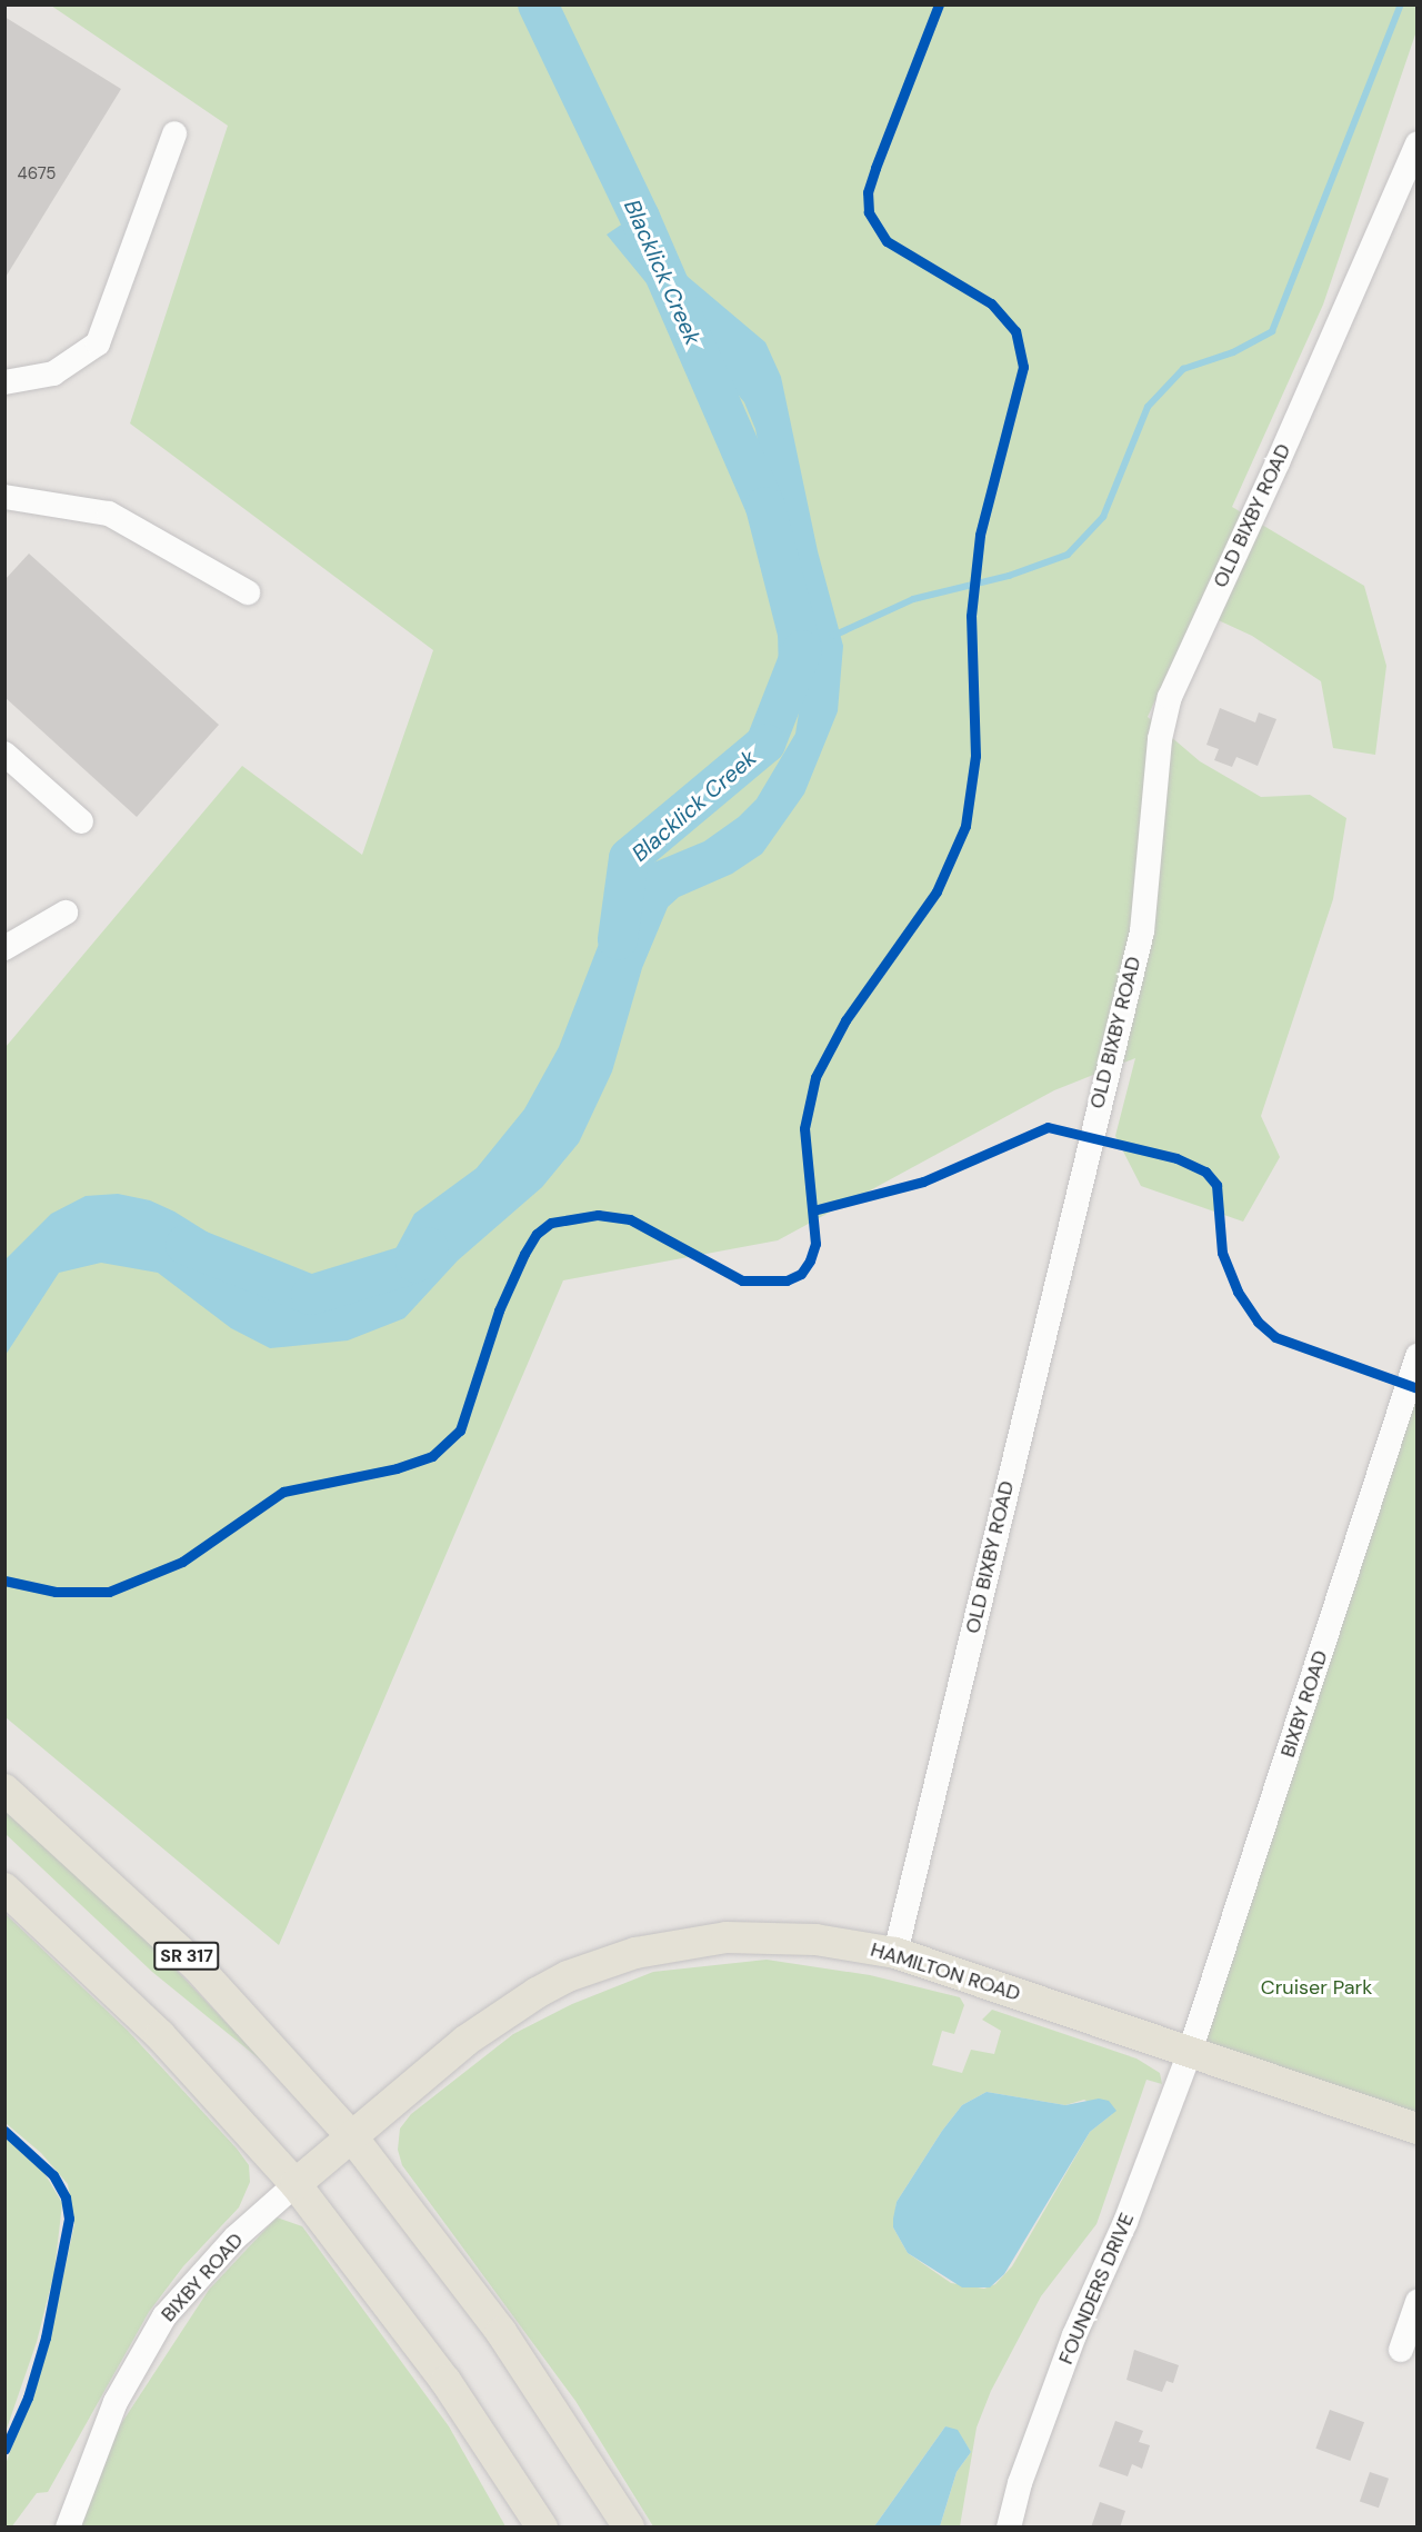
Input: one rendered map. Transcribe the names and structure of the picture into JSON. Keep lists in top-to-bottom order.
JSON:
{
  "streets": {
    "main road": ["BIXBY ROAD", "SR 317", "HAMILTON ROAD"],
    "street": ["OLD BIXBY ROAD", "FOUNDERS DRIVE"]
  },
  "crossings": [
    ["OLD BIXBY ROAD", "HAMILTON ROAD"],
    ["BIXBY ROAD", "SR 317"],
    ["BIXBY ROAD", "HAMILTON ROAD"],
    ["BIXBY ROAD", "FOUNDERS DRIVE"],
    ["SR 317", "HAMILTON ROAD"],
    ["HAMILTON ROAD", "FOUNDERS DRIVE"]
  ],
  "water": ["Blacklick Creek"],
  "parks": ["Cruiser Park"],
  "house_numbers": ["4675"]
}
